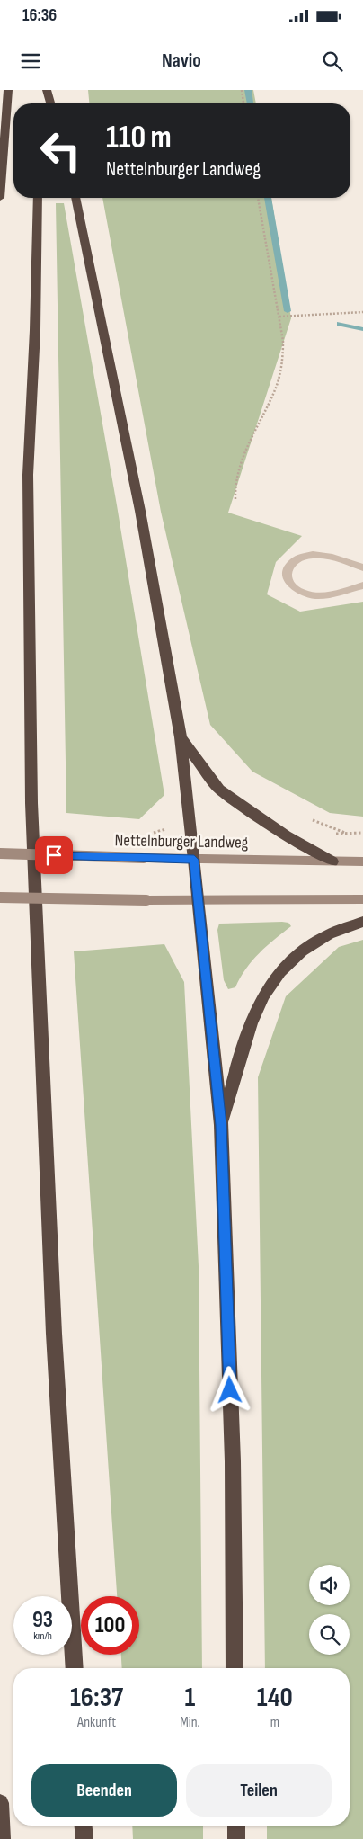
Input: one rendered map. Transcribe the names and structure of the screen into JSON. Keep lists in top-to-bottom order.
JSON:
{
  "streets": {
    "main road": ["Nettelnburger Landweg"]
  },
  "page": {
    "status": "16:36",
    "header": "Navio",
    "turn": ["110 m", "Nettelnburger Landweg"],
    "speed": "93 km/h",
    "limit": "100",
    "eta": [
      "16:37",
      "Ankunft",
      "1",
      "Min.",
      "140",
      "m"
    ],
    "buttons": ["Beenden", "Teilen"]
  }
}
